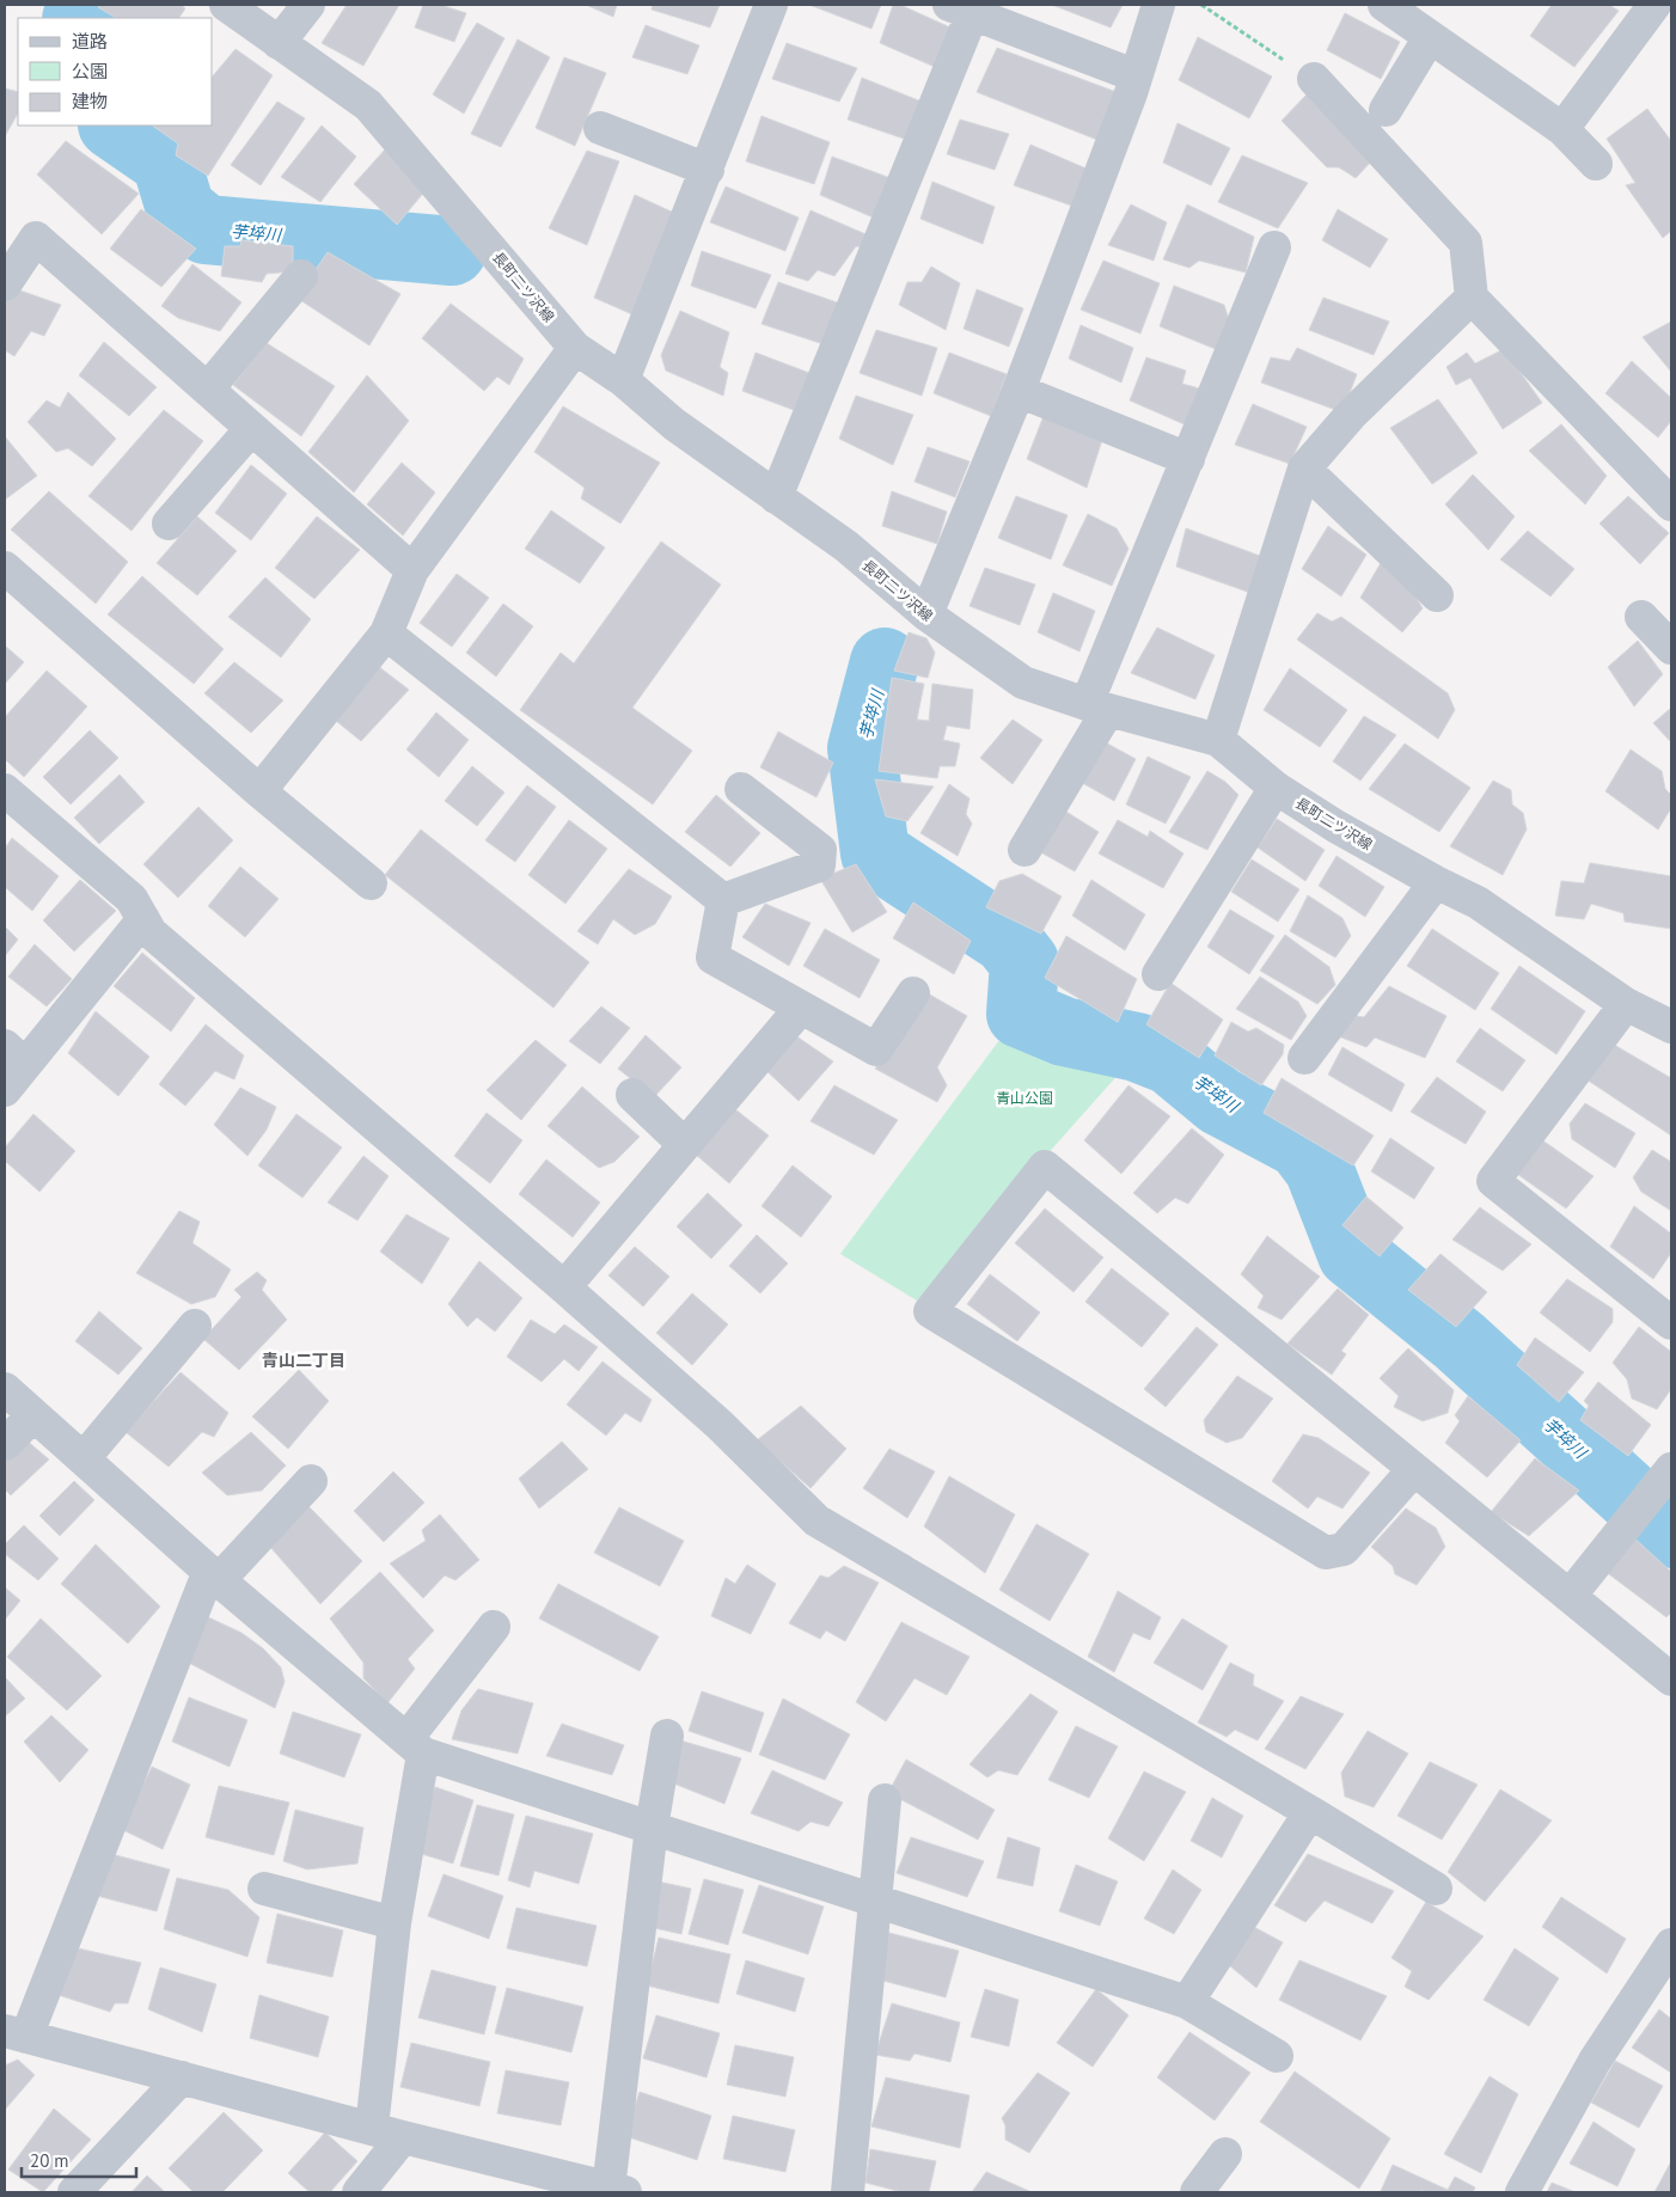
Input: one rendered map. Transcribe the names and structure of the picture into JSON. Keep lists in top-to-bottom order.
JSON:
{
  "streets": {
    "street": ["長町二ツ沢線"]
  },
  "districts": ["青山二丁目"],
  "water": ["芋埣川"],
  "parks": ["青山公園"],
  "legend": ["道路", "公園", "建物"],
  "scale_bar": "20 m"
}
